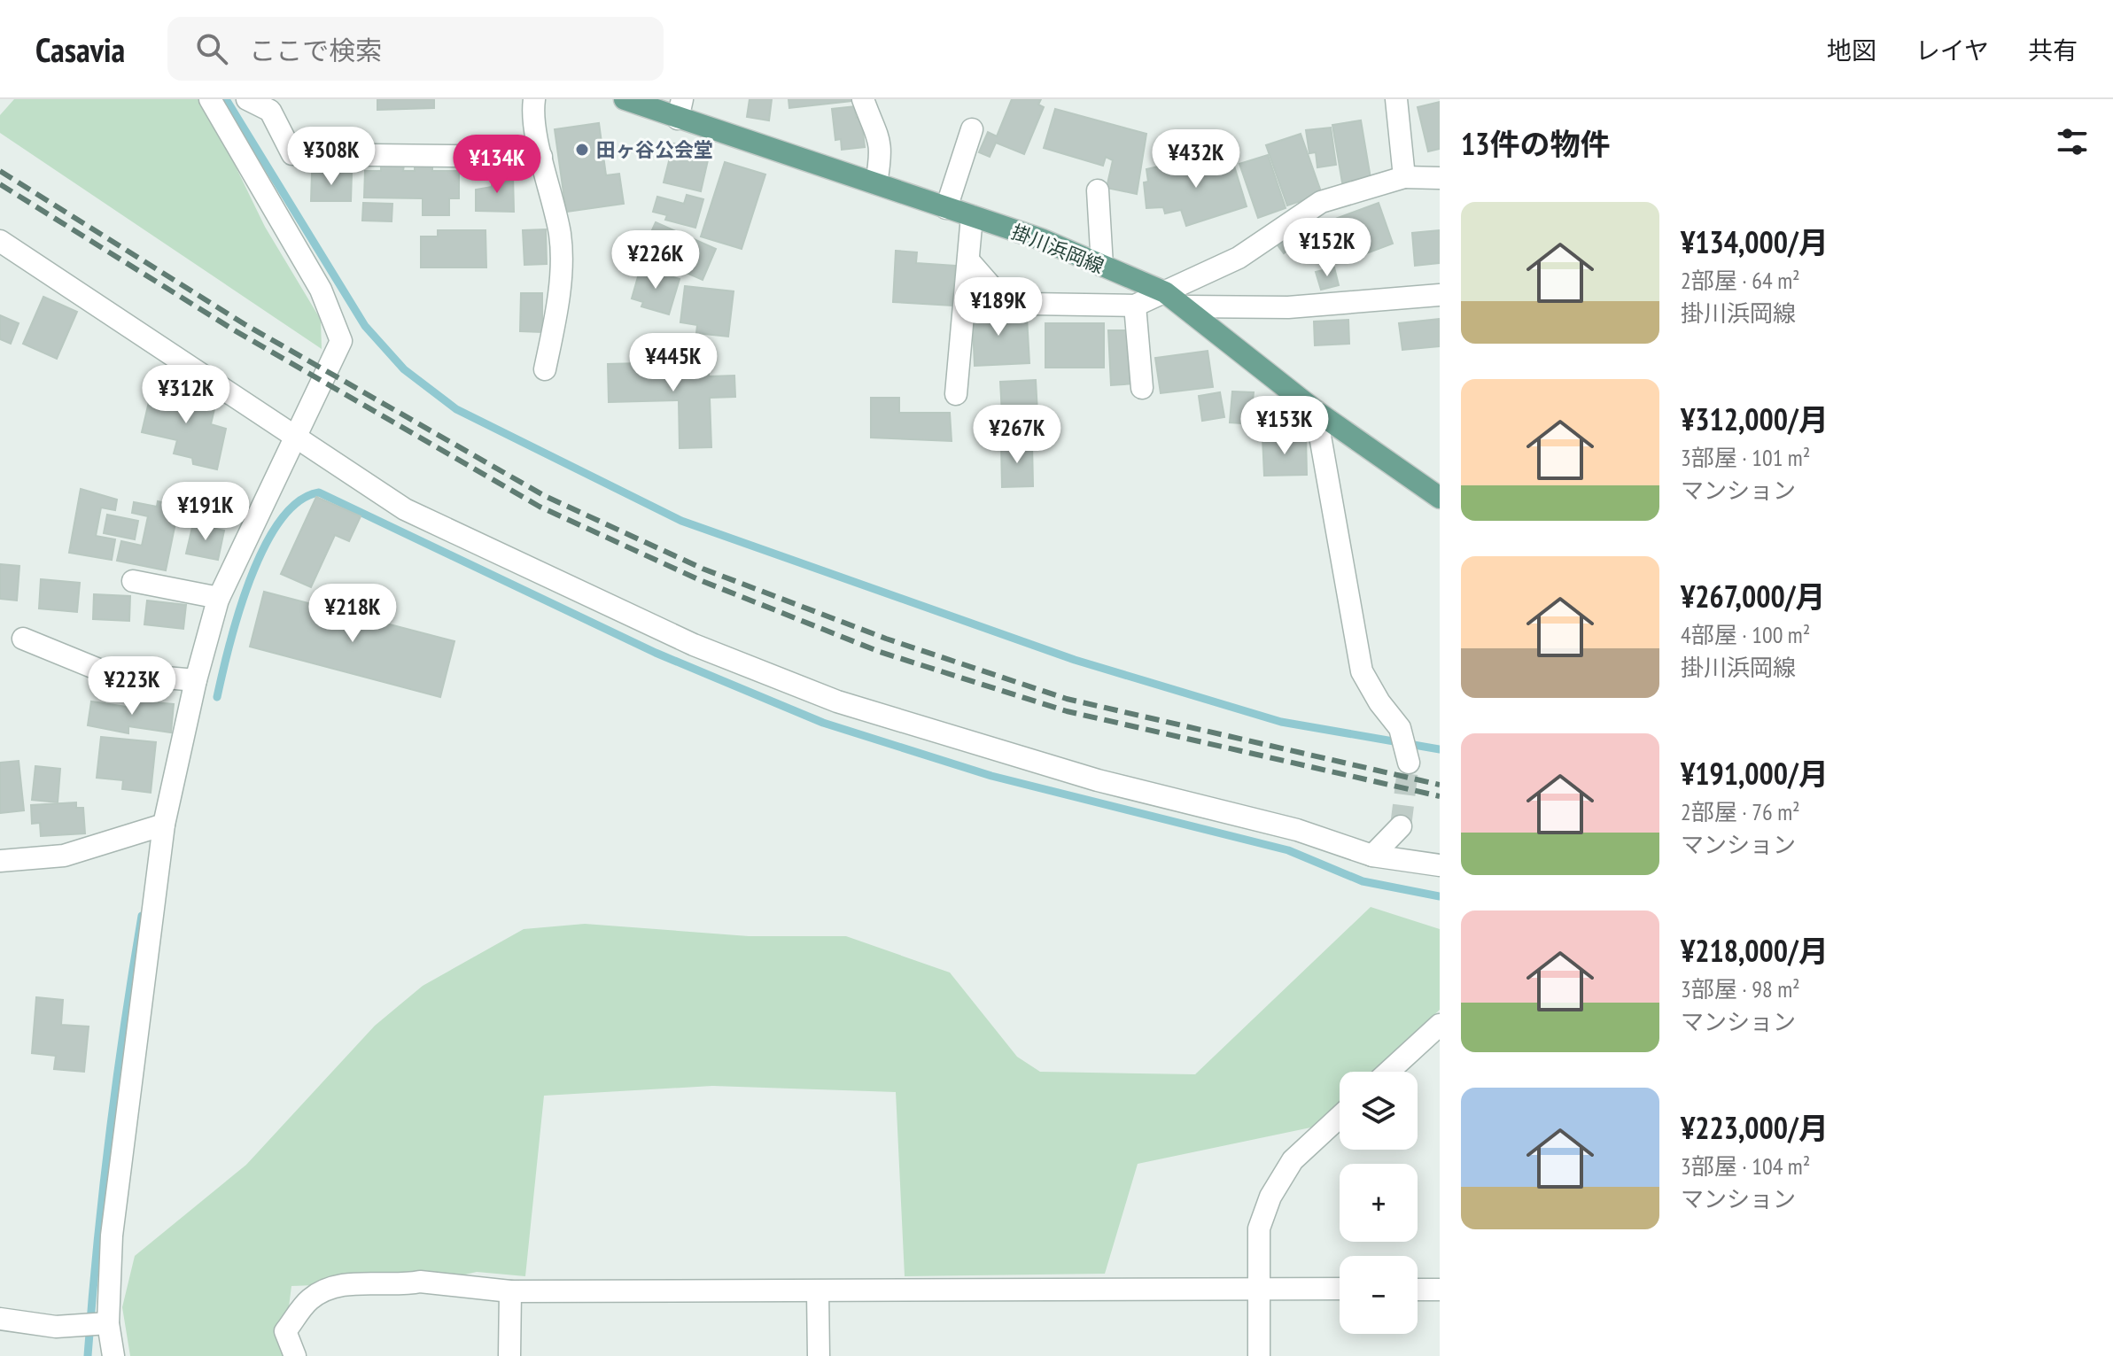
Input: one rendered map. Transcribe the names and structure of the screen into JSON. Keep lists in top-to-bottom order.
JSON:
{
  "streets": {
    "main road": ["掛川浜岡線"]
  },
  "places": ["田ヶ谷公会堂"],
  "page": {
    "header": "Casavia",
    "search": "ここで検索",
    "nav": ["地図", "レイヤ", "共有"],
    "heading": "13件の物件",
    "price": [
      "¥308K",
      "¥432K",
      "¥134K",
      "¥152K",
      "¥226K",
      "¥189K",
      "¥445K",
      "¥312K",
      "¥153K",
      "¥267K",
      "¥191K",
      "¥218K",
      "¥223K"
    ],
    "list": [
      {
        "name": "¥134,000/月",
        "note": "2部屋 · 64 m² · 掛川浜岡線"
      },
      {
        "name": "¥312,000/月",
        "note": "3部屋 · 101 m² · マンション"
      },
      {
        "name": "¥267,000/月",
        "note": "4部屋 · 100 m² · 掛川浜岡線"
      },
      {
        "name": "¥191,000/月",
        "note": "2部屋 · 76 m² · マンション"
      },
      {
        "name": "¥218,000/月",
        "note": "3部屋 · 98 m² · マンション"
      },
      {
        "name": "¥223,000/月",
        "note": "3部屋 · 104 m² · マンション"
      }
    ],
    "map_buttons": ["+", "−"]
  }
}
